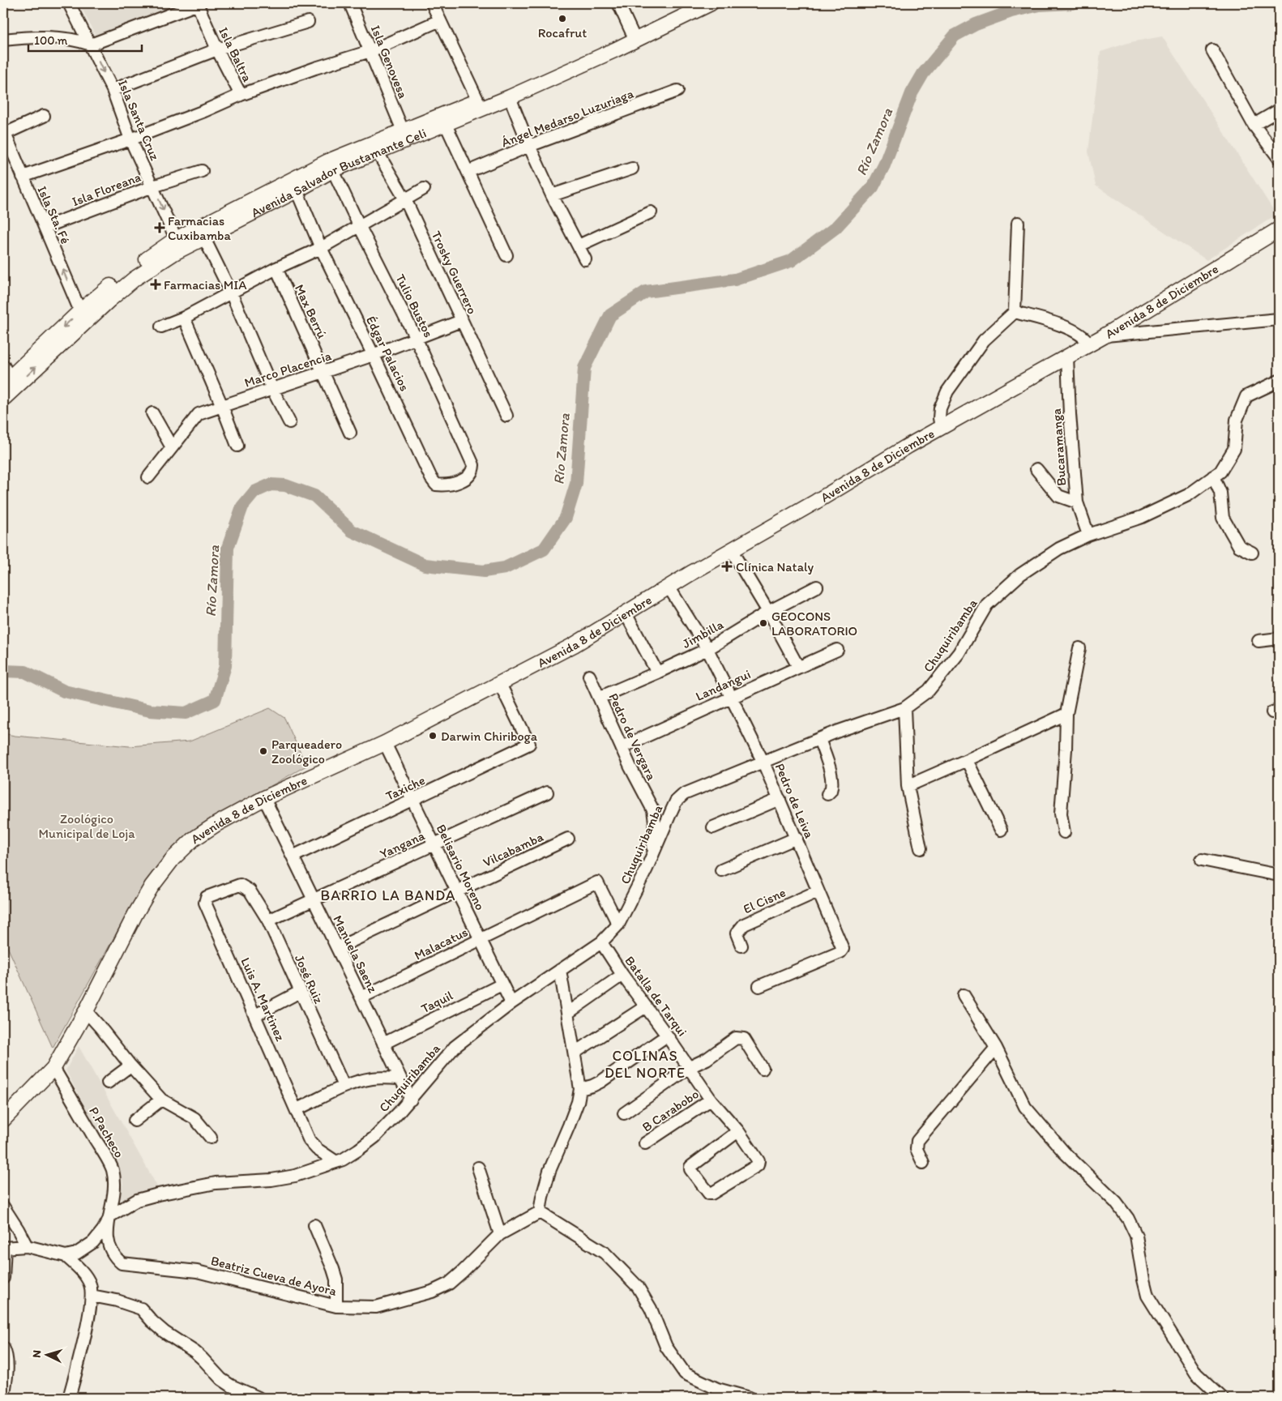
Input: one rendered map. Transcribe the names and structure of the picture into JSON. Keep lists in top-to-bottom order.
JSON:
{
  "streets": {
    "main road": ["Avenida Salvador Bustamante Celi", "Avenida 8 de Diciembre"],
    "street": [
      "Isla Baltra",
      "Isla Genovesa",
      "Ángel Medarso Luzuriaga",
      "Isla Santa Cruz",
      "Isla Floreana",
      "Isla Sta. Fé",
      "Trosky Guerrero",
      "Tulio Bustos",
      "Max Berrú",
      "Édgar Palacios",
      "Marco Placencia",
      "Bucaramanga",
      "Jimbilla",
      "Chuquiribamba",
      "Landangui",
      "Pedro de Vergara",
      "Taxiche",
      "Pedro de Leiva",
      "Yangana",
      "Vilcabamba",
      "Belisario Moreno",
      "El Cisne",
      "Malacatus",
      "Manuela Saenz",
      "José Ruiz",
      "Batalla de Tarqui",
      "Luis A. Martinez",
      "Taquil",
      "B Carabobo",
      "P.Pacheco",
      "Beatriz Cueva de Ayora"
    ]
  },
  "crossings": [
    ["Isla Genovesa", "Avenida Salvador Bustamante Celi"],
    ["Isla Santa Cruz", "Avenida Salvador Bustamante Celi"],
    ["Isla Santa Cruz", "Isla Floreana"],
    ["Avenida Salvador Bustamante Celi", "Isla Sta. Fé"],
    ["Avenida Salvador Bustamante Celi", "Trosky Guerrero"],
    ["Avenida Salvador Bustamante Celi", "Tulio Bustos"],
    ["Avenida Salvador Bustamante Celi", "Édgar Palacios"],
    ["Isla Floreana", "Isla Sta. Fé"],
    ["Trosky Guerrero", "Marco Placencia"],
    ["Avenida 8 de Diciembre", "Bucaramanga"],
    ["Avenida 8 de Diciembre", "Taxiche"],
    ["Avenida 8 de Diciembre", "Pedro de Leiva"],
    ["Avenida 8 de Diciembre", "Belisario Moreno"],
    ["Avenida 8 de Diciembre", "Manuela Saenz"],
    ["Avenida 8 de Diciembre", "P.Pacheco"],
    ["Tulio Bustos", "Édgar Palacios"],
    ["Tulio Bustos", "Marco Placencia"],
    ["Max Berrú", "Marco Placencia"],
    ["Édgar Palacios", "Marco Placencia"],
    ["Bucaramanga", "Chuquiribamba"],
    ["Jimbilla", "Pedro de Vergara"],
    ["Jimbilla", "Pedro de Leiva"],
    ["Chuquiribamba", "Pedro de Vergara"],
    ["Chuquiribamba", "Pedro de Leiva"],
    ["Chuquiribamba", "Belisario Moreno"],
    ["Chuquiribamba", "Malacatus"],
    ["Chuquiribamba", "Manuela Saenz"],
    ["Chuquiribamba", "Batalla de Tarqui"],
    ["Chuquiribamba", "Luis A. Martinez"],
    ["Chuquiribamba", "P.Pacheco"],
    ["Chuquiribamba", "Beatriz Cueva de Ayora"],
    ["Landangui", "Pedro de Vergara"],
    ["Landangui", "Pedro de Leiva"],
    ["Taxiche", "Belisario Moreno"],
    ["Taxiche", "Manuela Saenz"],
    ["Pedro de Leiva", "El Cisne"],
    ["Yangana", "Belisario Moreno"],
    ["Yangana", "Manuela Saenz"],
    ["Yangana", "José Ruiz"],
    ["Vilcabamba", "Belisario Moreno"],
    ["Vilcabamba", "Manuela Saenz"],
    ["Belisario Moreno", "Malacatus"],
    ["Belisario Moreno", "Taquil"],
    ["Malacatus", "Manuela Saenz"],
    ["Manuela Saenz", "Taquil"],
    ["José Ruiz", "Luis A. Martinez"],
    ["Batalla de Tarqui", "B Carabobo"],
    ["P.Pacheco", "Beatriz Cueva de Ayora"]
  ],
  "one_way": ["Isla Santa Cruz", "Isla Sta. Fé"],
  "districts": ["BARRIO LA BANDA", "COLINAS DEL NORTE"],
  "water": ["Río Zamora"],
  "parks": ["Zoológico Municipal de Loja"],
  "places": {
    "other": [
      "Rocafrut",
      "GEOCONS LABORATORIO",
      "Darwin Chiriboga",
      "Parqueadero Zoológico"
    ],
    "health": ["Farmacias Cuxibamba", "Farmacias MIA", "Clínica Nataly"]
  },
  "scale_bar": "100 m",
  "north": "left"
}
